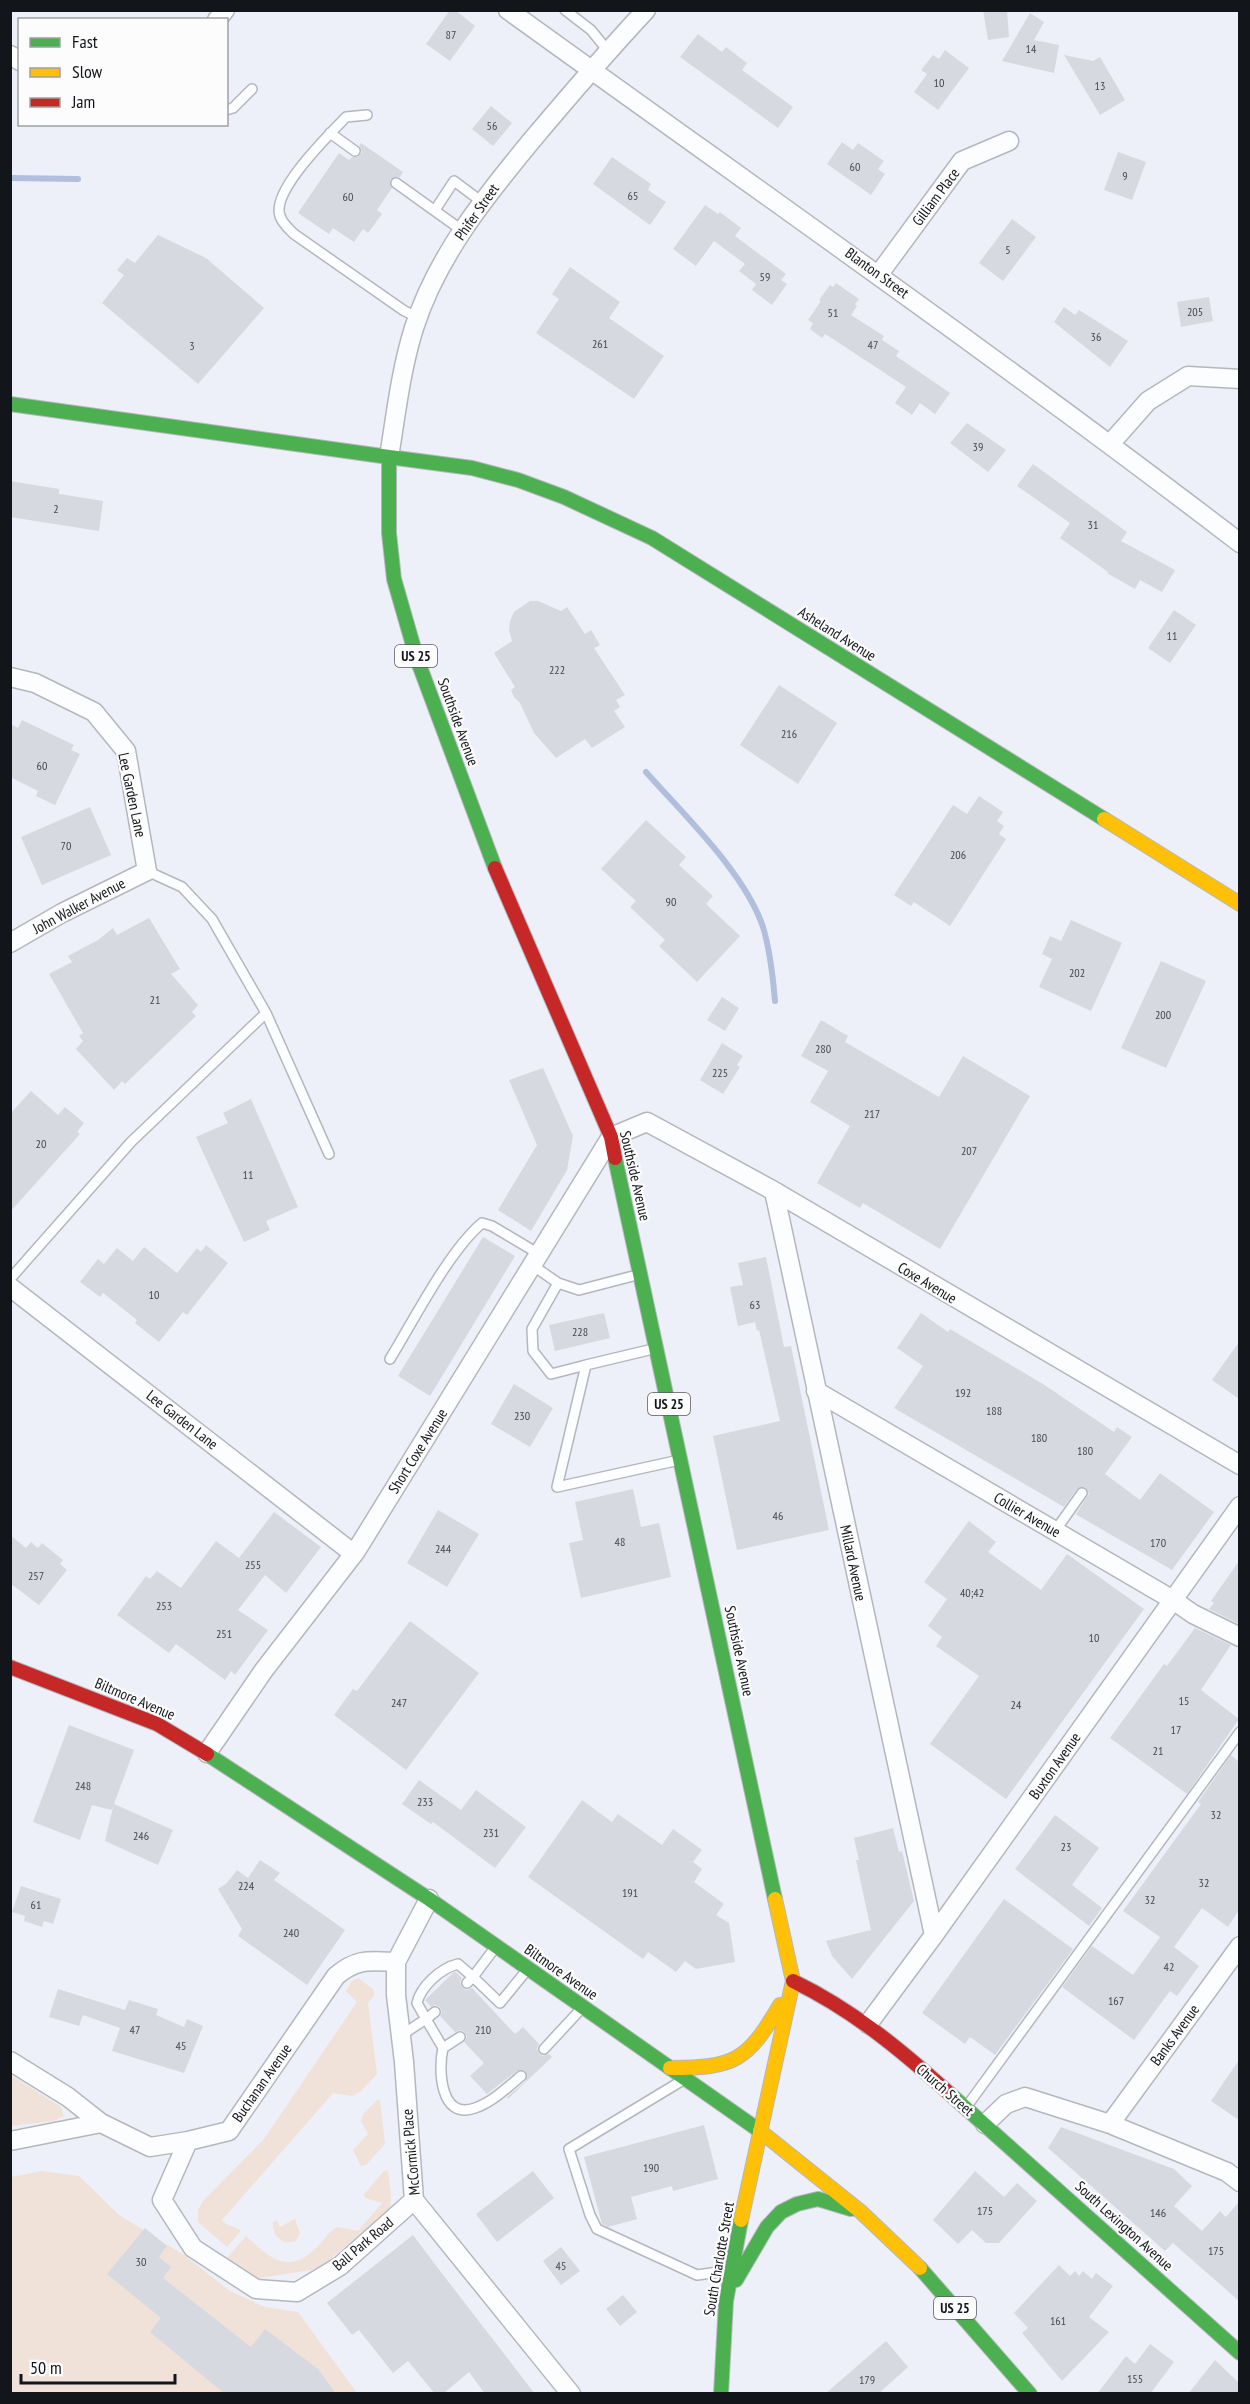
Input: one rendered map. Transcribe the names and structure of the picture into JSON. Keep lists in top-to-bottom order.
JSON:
{
  "streets": {
    "main road": [
      "Asheland Avenue",
      "US 25",
      "Southside Avenue",
      "Biltmore Avenue",
      "Church Street",
      "South Lexington Avenue",
      "South Charlotte Street"
    ],
    "street": [
      "Gilliam Place",
      "Phifer Street",
      "Blanton Street",
      "Lee Garden Lane",
      "John Walker Avenue",
      "Coxe Avenue",
      "Short Coxe Avenue",
      "Collier Avenue",
      "Millard Avenue",
      "Buxton Avenue",
      "Banks Avenue",
      "Buchanan Avenue",
      "McCormick Place",
      "Ball Park Road"
    ]
  },
  "crossings": [
    ["Gilliam Place", "Blanton Street"],
    ["Phifer Street", "Blanton Street"],
    ["Phifer Street", "Asheland Avenue"],
    ["Phifer Street", "Southside Avenue"],
    ["Asheland Avenue", "Southside Avenue"],
    ["Southside Avenue", "Coxe Avenue"],
    ["Southside Avenue", "Short Coxe Avenue"],
    ["Southside Avenue", "Biltmore Avenue"],
    ["Southside Avenue", "Church Street"],
    ["Southside Avenue", "South Charlotte Street"],
    ["Lee Garden Lane", "John Walker Avenue"],
    ["Lee Garden Lane", "Short Coxe Avenue"],
    ["Coxe Avenue", "Short Coxe Avenue"],
    ["Coxe Avenue", "Millard Avenue"],
    ["Short Coxe Avenue", "Biltmore Avenue"],
    ["Collier Avenue", "Millard Avenue"],
    ["Collier Avenue", "Buxton Avenue"],
    ["Millard Avenue", "Buxton Avenue"],
    ["Biltmore Avenue", "McCormick Place"],
    ["Biltmore Avenue", "South Charlotte Street"],
    ["Buxton Avenue", "Church Street"],
    ["Banks Avenue", "Church Street"],
    ["Buchanan Avenue", "McCormick Place"],
    ["Buchanan Avenue", "Ball Park Road"],
    ["Church Street", "South Lexington Avenue"],
    ["McCormick Place", "Ball Park Road"]
  ],
  "house_numbers": [
    "87",
    "14",
    "10",
    "13",
    "56",
    "60",
    "9",
    "65",
    "60",
    "5",
    "59",
    "205",
    "51",
    "36",
    "261",
    "47",
    "3",
    "39",
    "2",
    "31",
    "11",
    "222",
    "216",
    "60",
    "70",
    "206",
    "90",
    "202",
    "21",
    "200",
    "280",
    "225",
    "217",
    "20",
    "207",
    "11",
    "10",
    "63",
    "228",
    "192",
    "188",
    "230",
    "180",
    "180",
    "46",
    "48",
    "170",
    "244",
    "255",
    "257",
    "40;42",
    "253",
    "251",
    "10",
    "15",
    "247",
    "24",
    "17",
    "21",
    "248",
    "233",
    "32",
    "231",
    "246",
    "23",
    "32",
    "224",
    "191",
    "32",
    "61",
    "240",
    "42",
    "167",
    "47",
    "210",
    "45",
    "190",
    "175",
    "146",
    "175",
    "30",
    "45",
    "161",
    "155",
    "179"
  ],
  "legend": ["Fast", "Slow", "Jam"],
  "scale_bar": "50 m"
}
